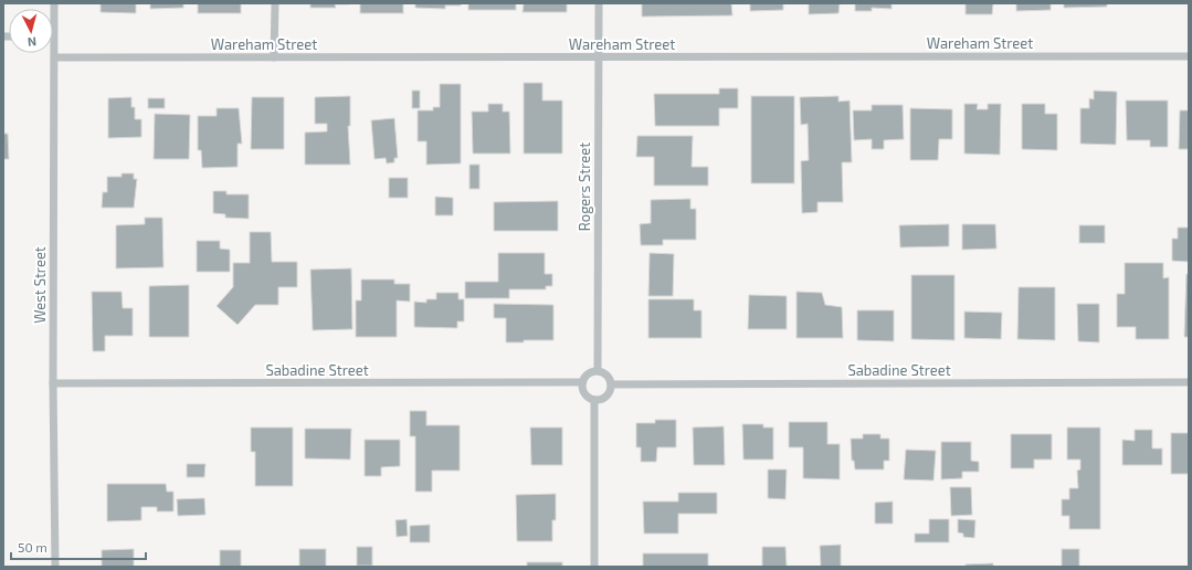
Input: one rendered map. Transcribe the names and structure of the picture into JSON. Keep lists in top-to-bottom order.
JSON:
{
  "streets": {
    "street": [
      "Wareham Street",
      "Rogers Street",
      "West Street",
      "Sabadine Street"
    ]
  },
  "crossings": [
    ["Wareham Street", "Rogers Street"],
    ["Wareham Street", "West Street"],
    ["Rogers Street", "Sabadine Street"],
    ["West Street", "Sabadine Street"]
  ],
  "scale_bar": "50 m",
  "north": "bottom"
}
